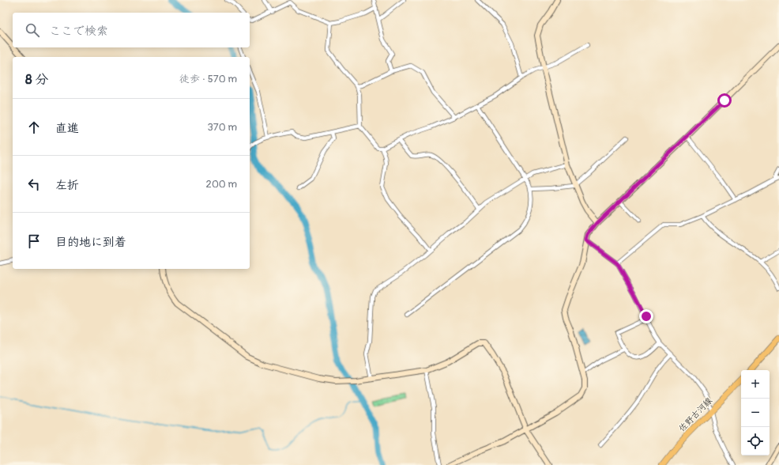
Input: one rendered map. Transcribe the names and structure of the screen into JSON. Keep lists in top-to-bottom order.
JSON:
{
  "streets": {
    "main road": ["佐野古河線"]
  },
  "page": {
    "search": "ここで検索",
    "heading": ["8 分", "徒歩 · 570 m"],
    "list": [
      ["直進", "370 m"],
      ["左折", "200 m"],
      "目的地に到着"
    ],
    "map_buttons": ["+", "−"]
  }
}
